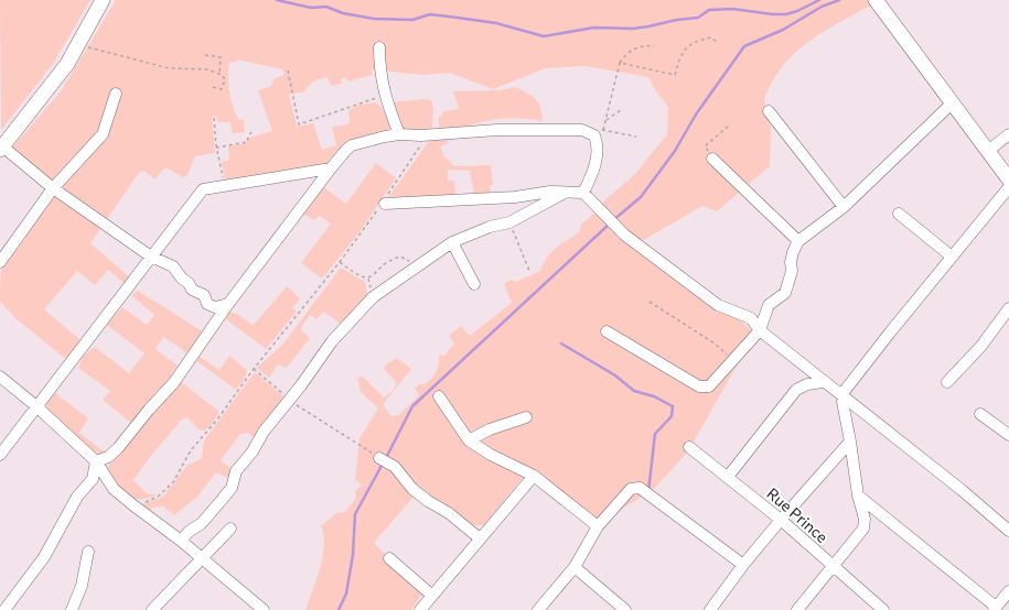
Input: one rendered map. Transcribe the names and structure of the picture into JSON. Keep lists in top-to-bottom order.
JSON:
{
  "streets": {
    "street": ["Rue Prince"]
  }
}
